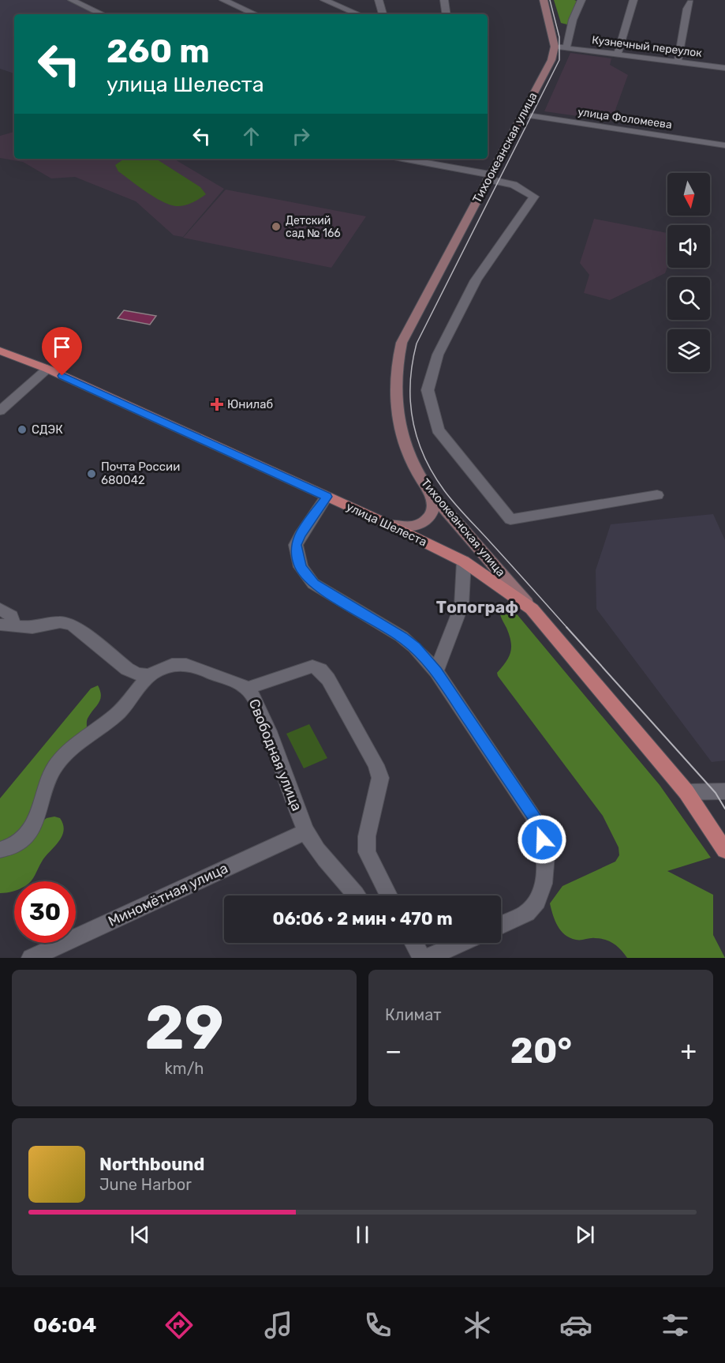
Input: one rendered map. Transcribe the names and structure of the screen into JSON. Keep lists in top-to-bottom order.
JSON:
{
  "streets": {
    "main road": ["Тихоокеанская улица", "улица Шелеста"],
    "street": [
      "Кузнечный переулок",
      "улица Фоломеева",
      "Свободная улица",
      "Миномётная улица"
    ]
  },
  "crossings": [
    ["Кузнечный переулок", "Тихоокеанская улица"],
    ["улица Фоломеева", "Тихоокеанская улица"],
    ["Тихоокеанская улица", "улица Шелеста"],
    ["Свободная улица", "Миномётная улица"]
  ],
  "districts": ["Топограф"],
  "places": {
    "other": ["Детский сад № 166", "СДЭК", "Почта России 680042"],
    "health": ["Юнилаб"]
  },
  "north": "bottom",
  "page": {
    "turn": ["260 m", "улица Шелеста"],
    "limit": "30",
    "trip": "06:06 · 2 мин · 470 m",
    "tile": [
      ["29", "km/h"],
      "Климат"
    ],
    "heat": ["−", "20°", "+"],
    "song": ["Northbound", "June Harbor"],
    "tabs": "06:04"
  }
}
